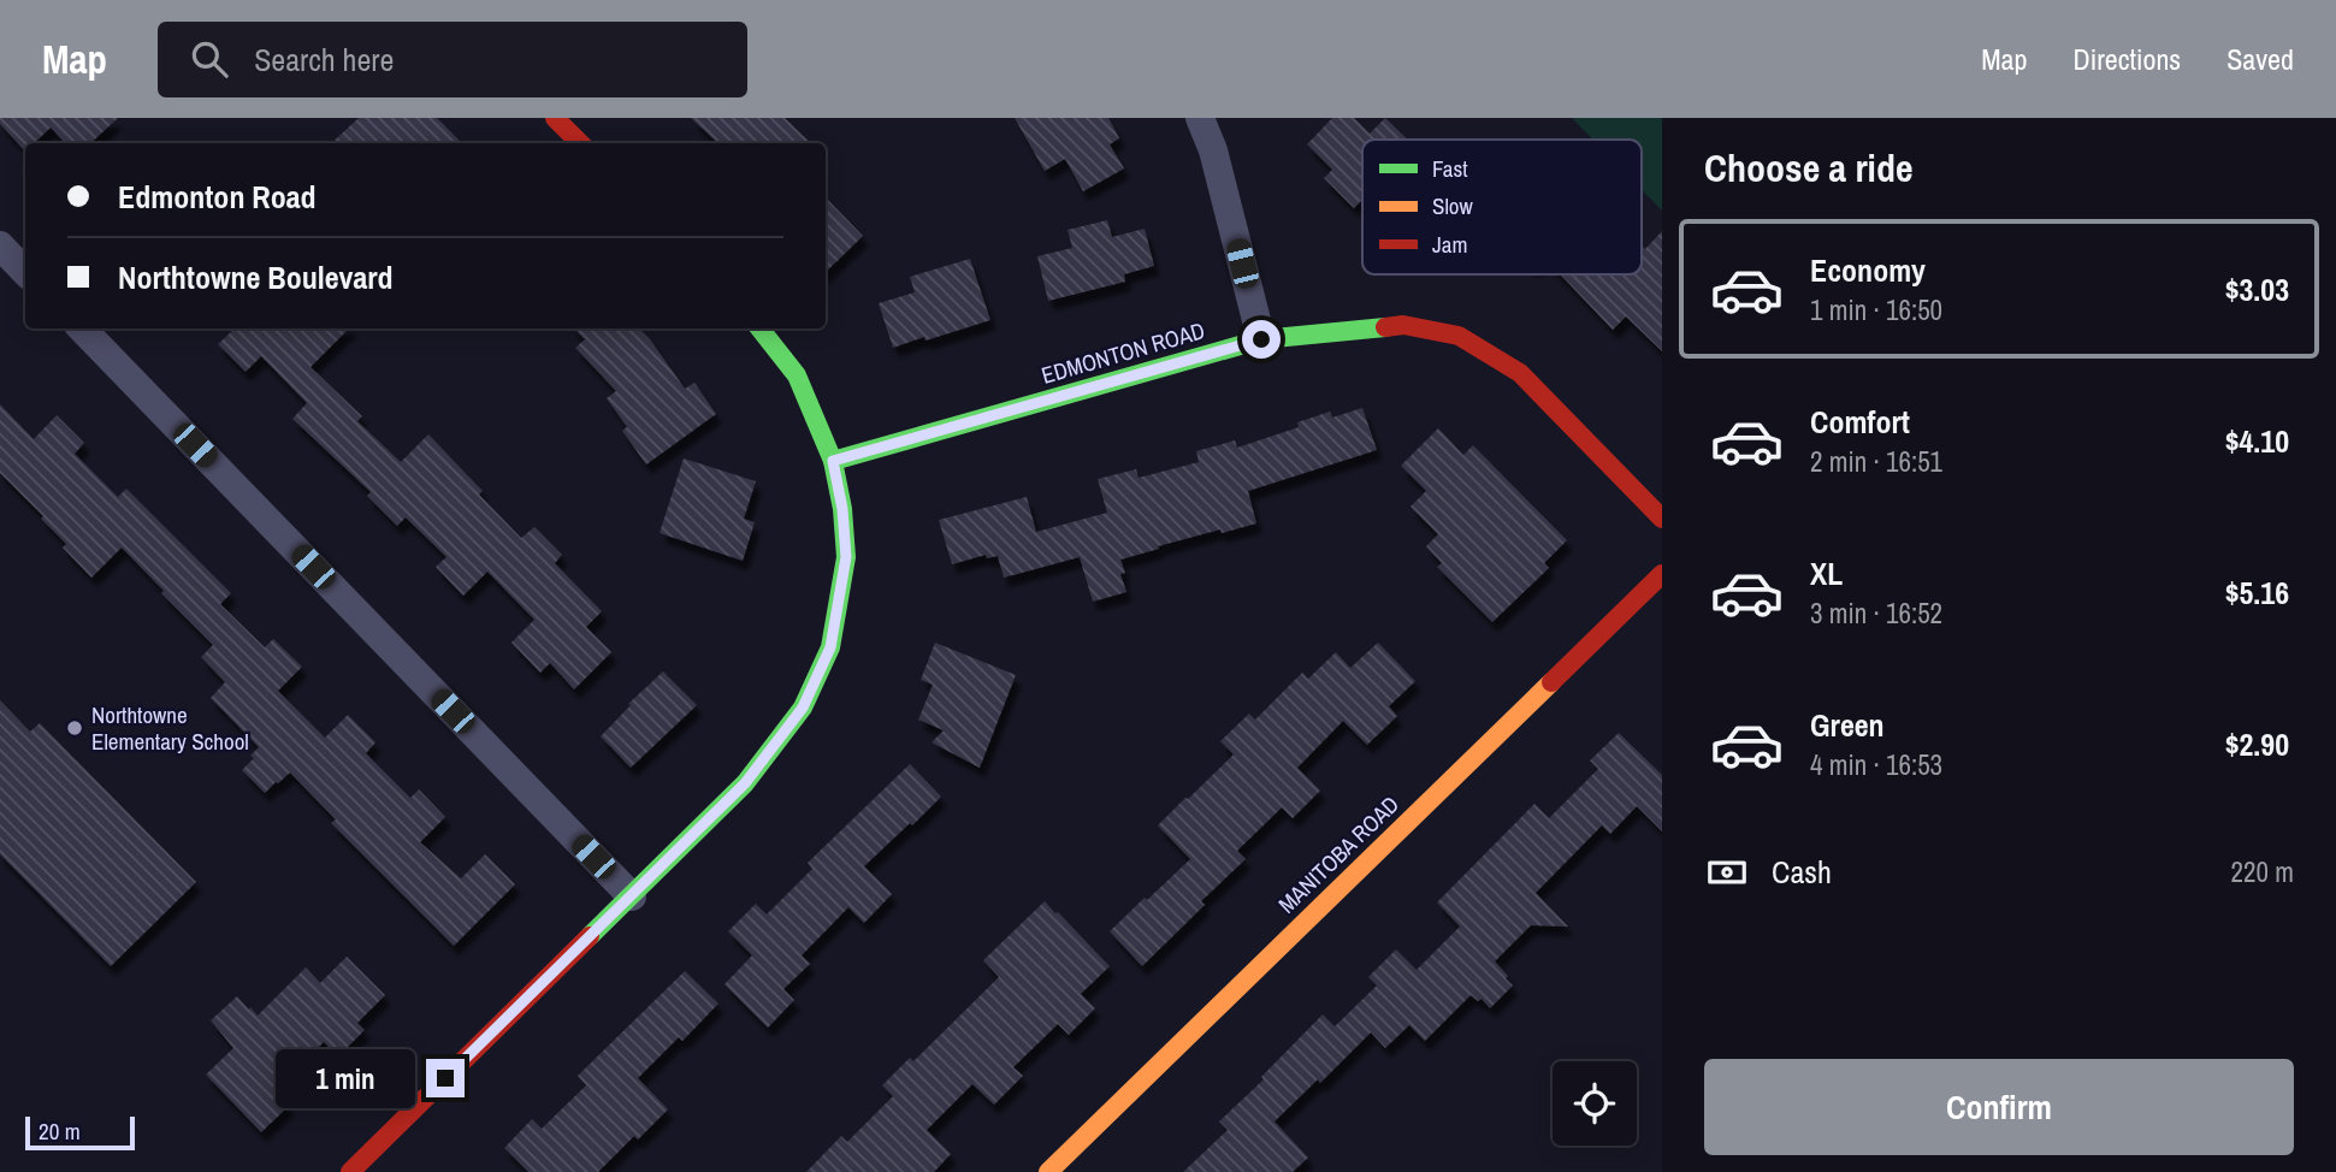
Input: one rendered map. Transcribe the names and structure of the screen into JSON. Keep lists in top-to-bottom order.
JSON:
{
  "streets": {
    "street": ["EDMONTON ROAD", "MANITOBA ROAD"]
  },
  "places": ["Northtowne Elementary School"],
  "legend": ["Fast", "Slow", "Jam"],
  "scale_bar": "20 m",
  "page": {
    "header": "Map",
    "search": "Search here",
    "nav": ["Map", "Directions", "Saved"],
    "heading": "Choose a ride",
    "banner": ["Edmonton Road", "Northtowne Boulevard"],
    "list": [
      {
        "name": "Economy",
        "note": "1 min · 16:50",
        "value": "$3.03"
      },
      {
        "name": "Comfort",
        "note": "2 min · 16:51",
        "value": "$4.10"
      },
      {
        "name": "XL",
        "note": "3 min · 16:52",
        "value": "$5.16"
      },
      {
        "name": "Green",
        "note": "4 min · 16:53",
        "value": "$2.90"
      }
    ],
    "pay": ["Cash", "220 m"],
    "buttons": "Confirm",
    "bubble": "1 min",
    "scale": "20 m"
  }
}
